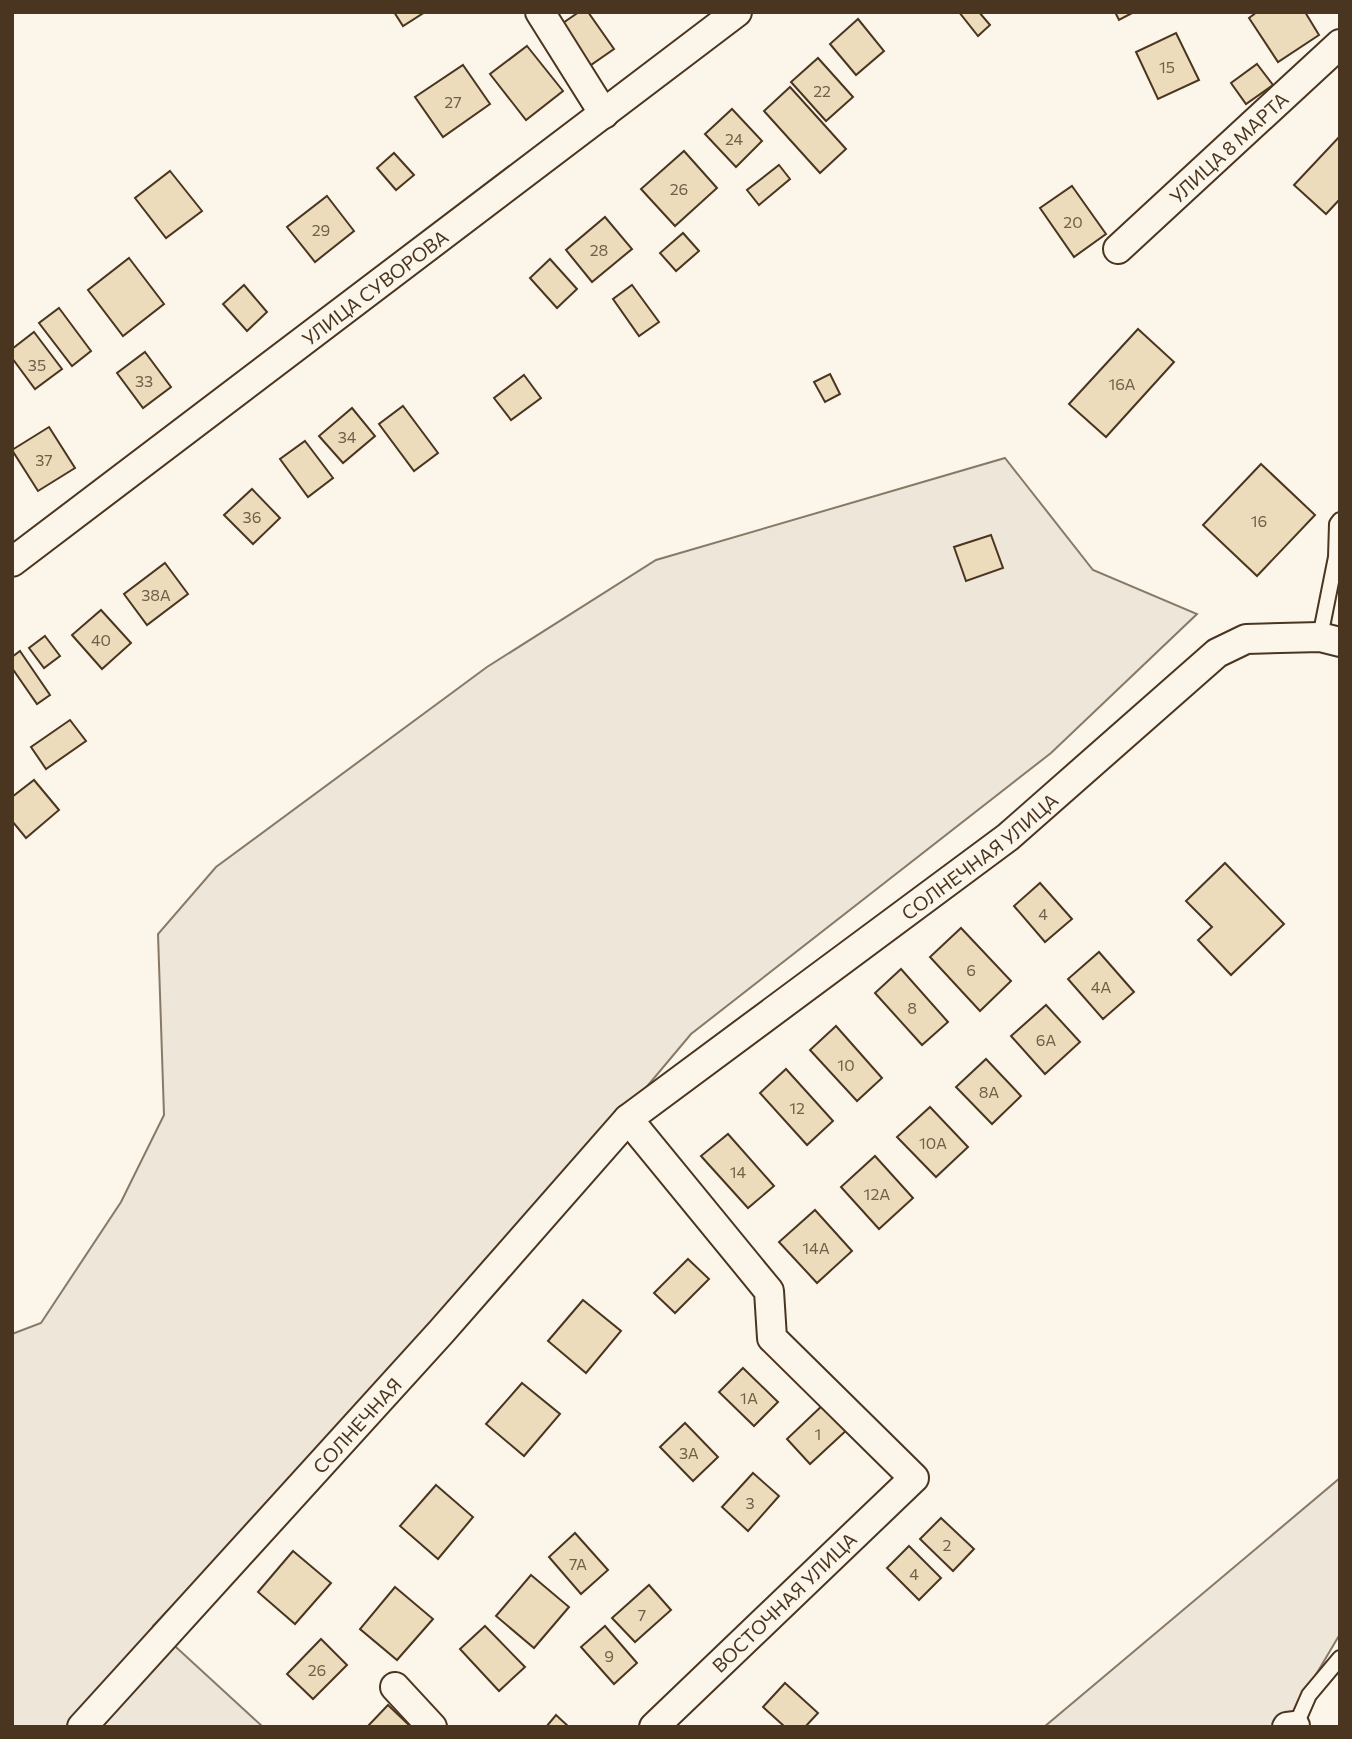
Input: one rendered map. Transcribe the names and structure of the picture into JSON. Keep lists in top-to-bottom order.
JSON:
{
  "streets": {
    "street": [
      "УЛИЦА 8 МАРТА",
      "УЛИЦА СУВОРОВА",
      "СОЛНЕЧНАЯ УЛИЦА",
      "СОЛНЕЧНАЯ",
      "ВОСТОЧНАЯ УЛИЦА"
    ]
  },
  "crossings": [
    ["СОЛНЕЧНАЯ УЛИЦА", "СОЛНЕЧНАЯ"],
    ["СОЛНЕЧНАЯ УЛИЦА", "ВОСТОЧНАЯ УЛИЦА"],
    ["СОЛНЕЧНАЯ", "ВОСТОЧНАЯ УЛИЦА"]
  ],
  "house_numbers": [
    "15",
    "22",
    "27",
    "24",
    "26",
    "20",
    "29",
    "28",
    "35",
    "33",
    "16А",
    "34",
    "37",
    "36",
    "16",
    "38А",
    "40",
    "4",
    "6",
    "4А",
    "8",
    "6А",
    "10",
    "8А",
    "12",
    "10А",
    "14",
    "12А",
    "14А",
    "1А",
    "1",
    "3А",
    "3",
    "2",
    "7А",
    "4",
    "7",
    "9",
    "26"
  ]
}
